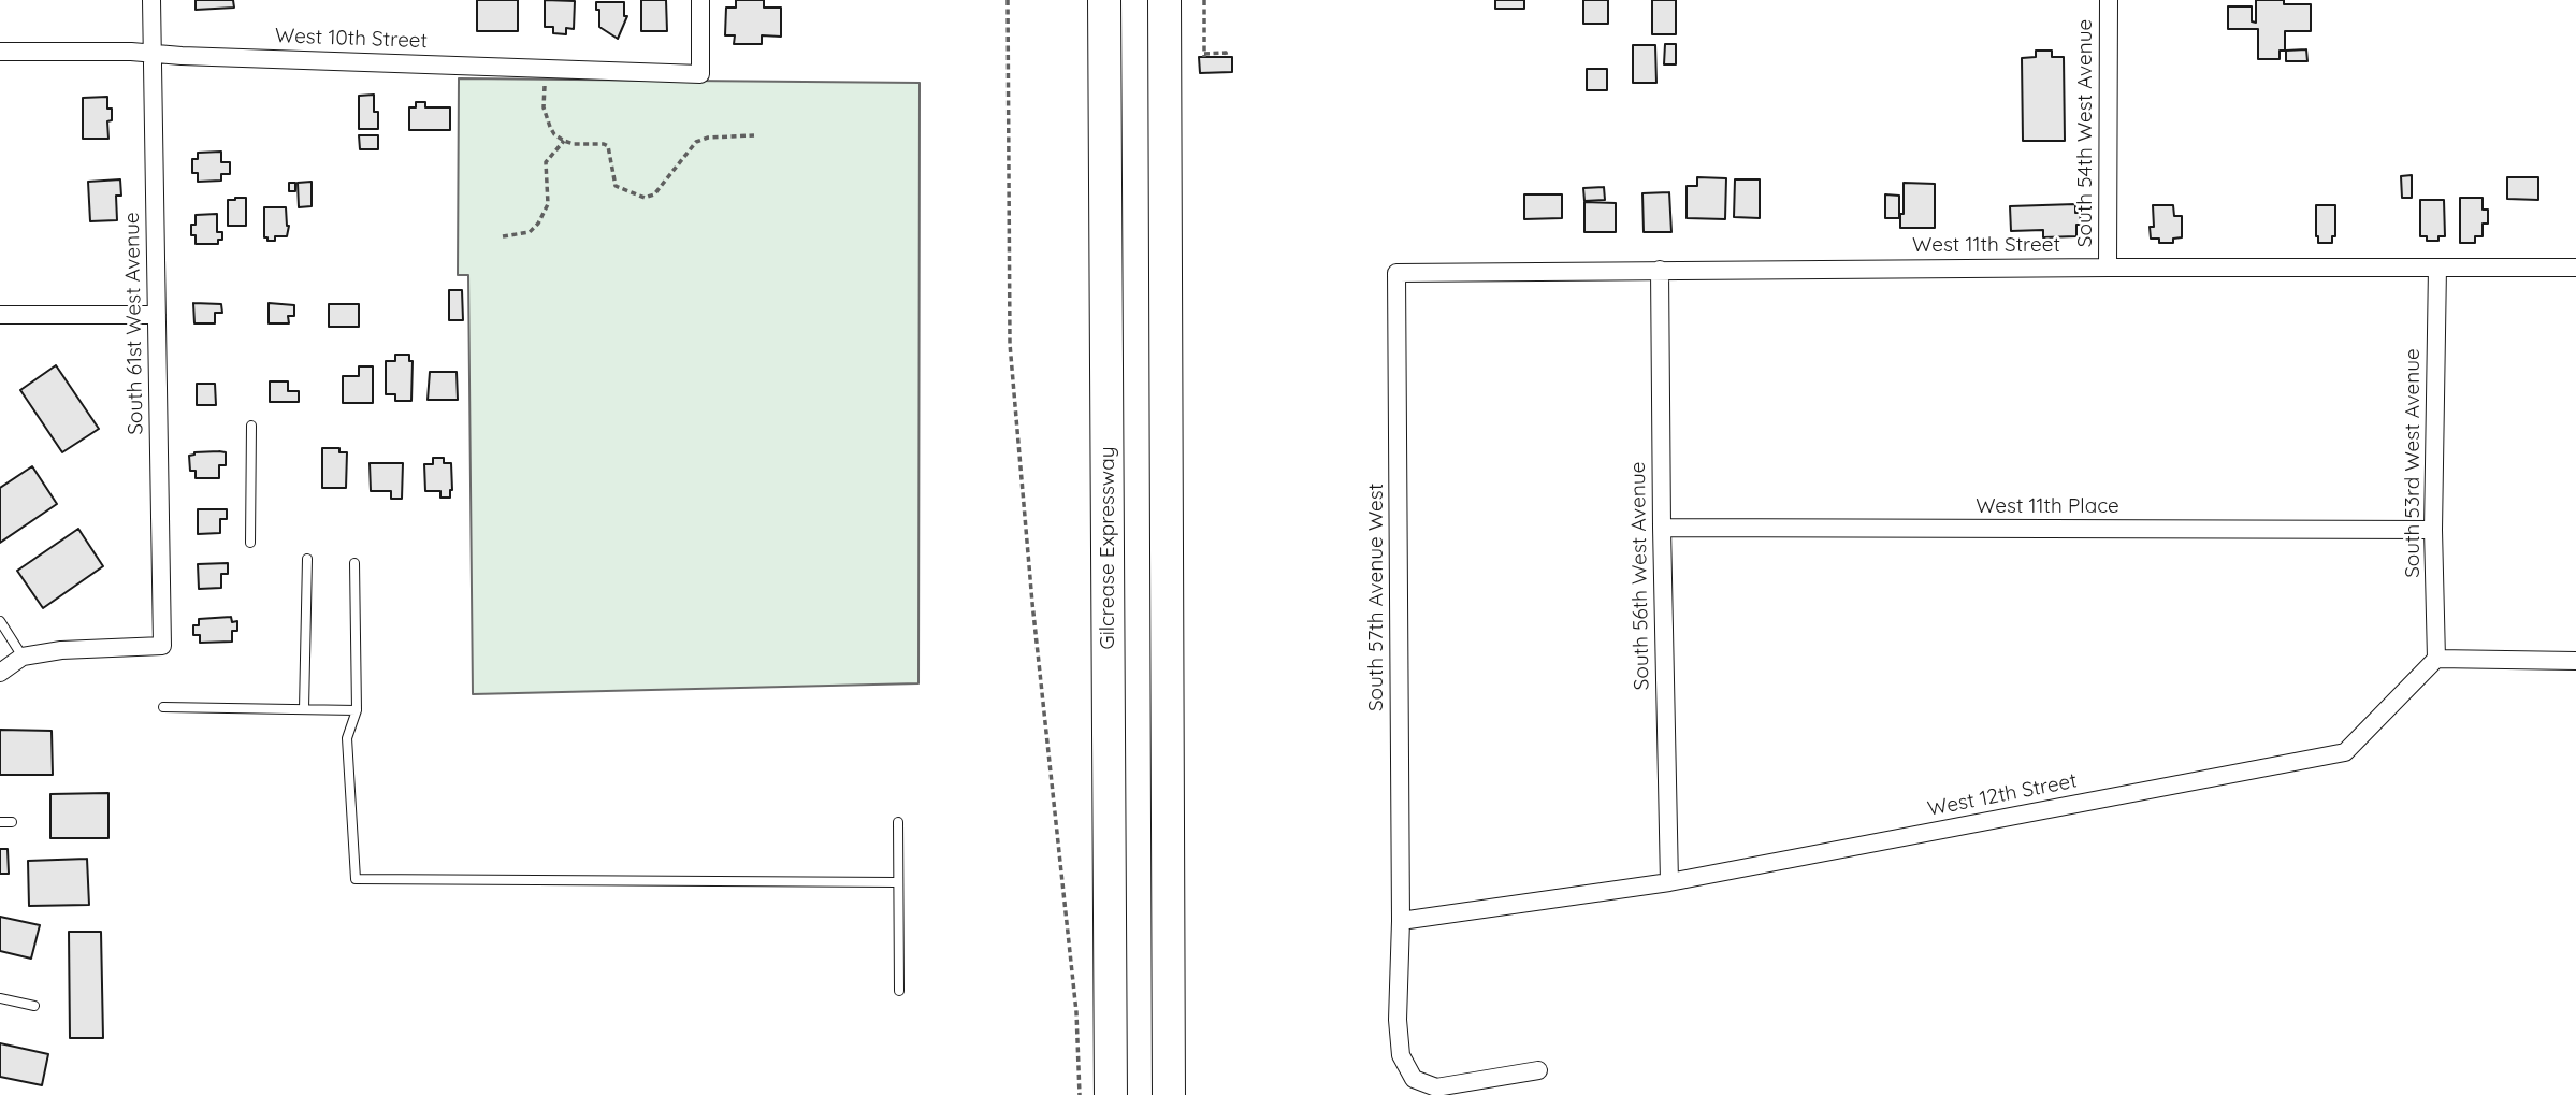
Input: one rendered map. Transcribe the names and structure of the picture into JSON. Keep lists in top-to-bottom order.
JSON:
{
  "streets": {
    "highway": ["Gilcrease Expressway"],
    "street": [
      "West 10th Street",
      "South 54th West Avenue",
      "West 11th Street",
      "South 61st West Avenue",
      "South 53rd West Avenue",
      "West 11th Place",
      "South 56th West Avenue",
      "South 57th Avenue West",
      "West 12th Street"
    ]
  },
  "crossings": [
    ["West 10th Street", "South 61st West Avenue"],
    ["South 54th West Avenue", "West 11th Street"],
    ["West 11th Street", "South 53rd West Avenue"],
    ["West 11th Street", "South 56th West Avenue"],
    ["West 11th Street", "South 57th Avenue West"],
    ["South 53rd West Avenue", "West 11th Place"],
    ["South 53rd West Avenue", "West 12th Street"],
    ["West 11th Place", "South 56th West Avenue"],
    ["South 56th West Avenue", "West 12th Street"],
    ["South 57th Avenue West", "West 12th Street"]
  ]
}
